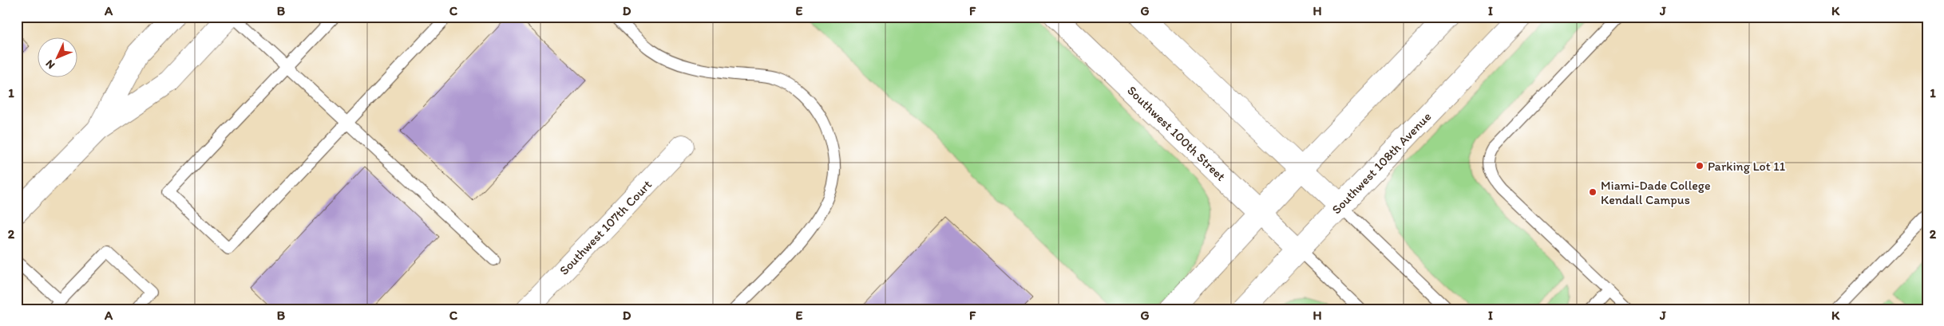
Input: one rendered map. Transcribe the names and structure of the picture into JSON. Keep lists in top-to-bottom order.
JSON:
{
  "streets": {
    "street": ["Southwest 100th Street", "Southwest 108th Avenue", "Southwest 107th Court"]
  },
  "crossings": [
    ["Southwest 100th Street", "Southwest 108th Avenue"]
  ],
  "places": ["Parking Lot 11", "Miami-Dade College Kendall Campus"],
  "north": "bottom left",
  "grid": {
    "columns": [
      "A",
      "B",
      "C",
      "D",
      "E",
      "F",
      "G",
      "H",
      "I",
      "J",
      "K"
    ],
    "rows": ["1", "2"]
  }
}
